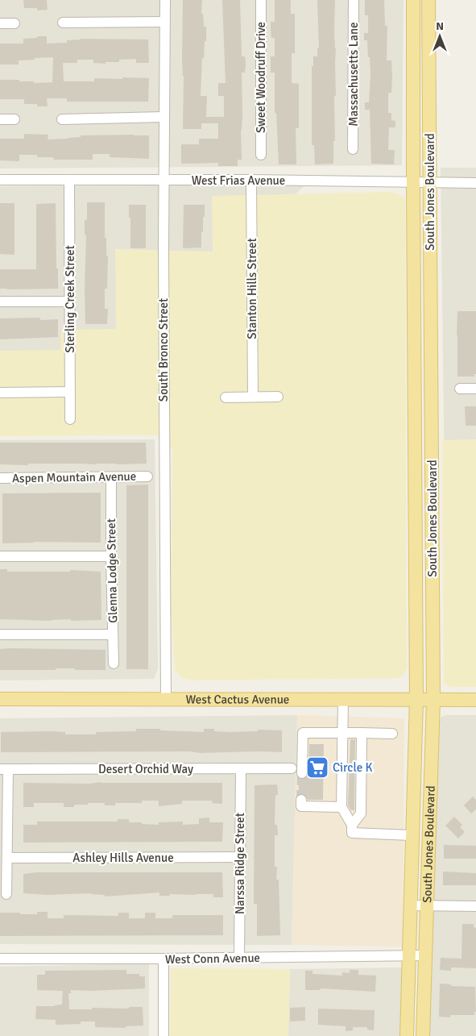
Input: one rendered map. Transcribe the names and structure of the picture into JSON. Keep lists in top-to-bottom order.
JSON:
{
  "streets": {
    "main road": ["South Jones Boulevard", "West Cactus Avenue"],
    "street": [
      "Massachusetts Lane",
      "Sweet Woodruff Drive",
      "West Frias Avenue",
      "Stanton Hills Street",
      "Sterling Creek Street",
      "South Bronco Street",
      "Aspen Mountain Avenue",
      "Glenna Lodge Street",
      "Desert Orchid Way",
      "Ashley Hills Avenue",
      "Narssa Ridge Street",
      "West Conn Avenue"
    ]
  },
  "crossings": [
    ["West Frias Avenue", "South Jones Boulevard"],
    ["West Frias Avenue", "Stanton Hills Street"],
    ["West Frias Avenue", "Sterling Creek Street"],
    ["West Frias Avenue", "South Bronco Street"],
    ["South Jones Boulevard", "West Cactus Avenue"],
    ["South Jones Boulevard", "West Conn Avenue"],
    ["South Bronco Street", "West Cactus Avenue"],
    ["Aspen Mountain Avenue", "Glenna Lodge Street"],
    ["Desert Orchid Way", "Narssa Ridge Street"],
    ["Ashley Hills Avenue", "Narssa Ridge Street"],
    ["Narssa Ridge Street", "West Conn Avenue"]
  ],
  "places": {
    "supermarket": ["Circle K"]
  },
  "north": "top"
}
